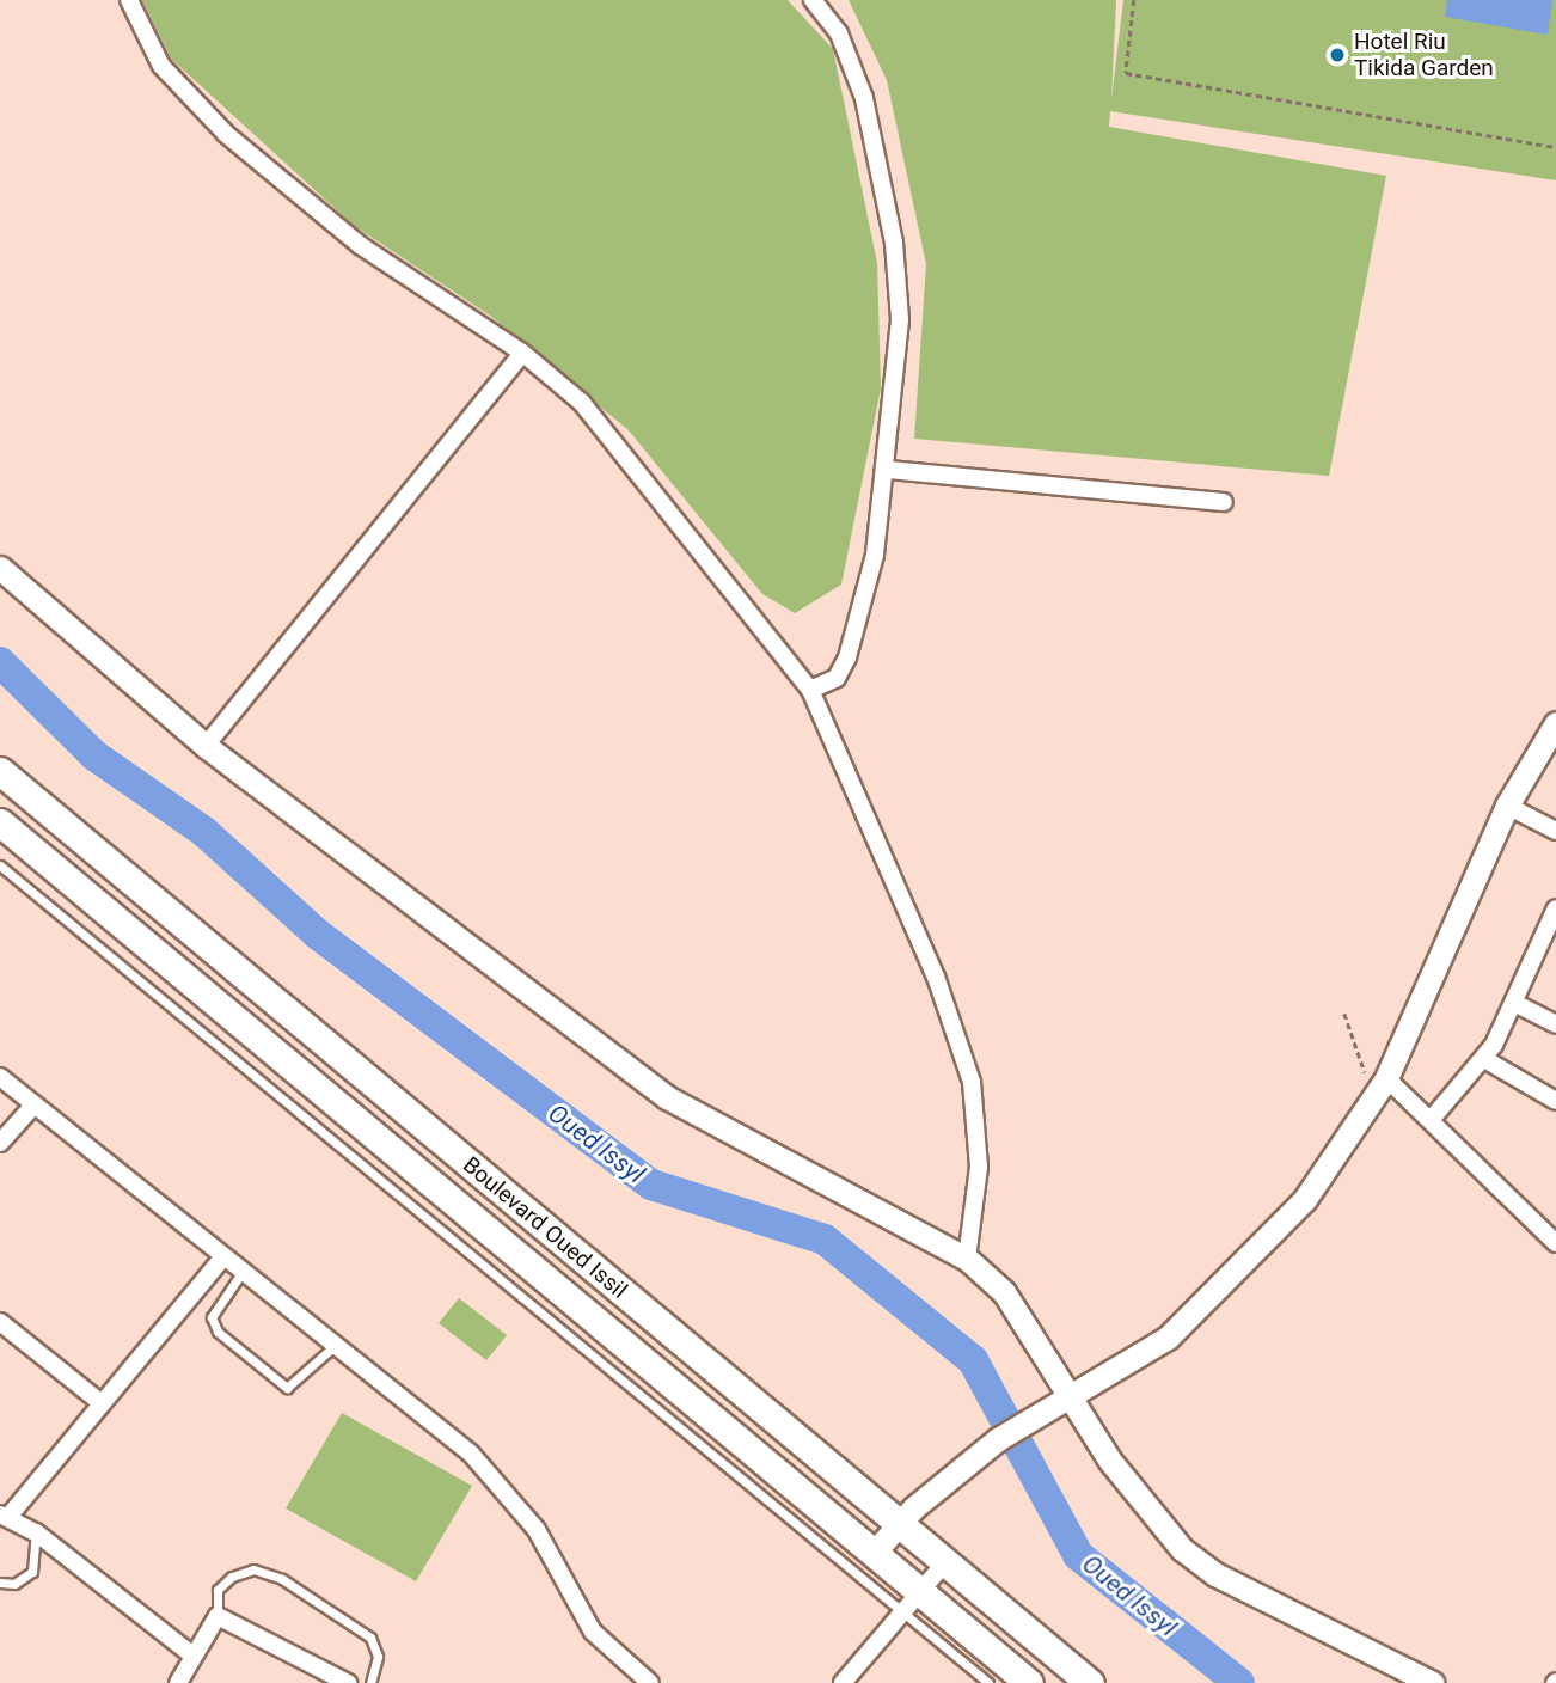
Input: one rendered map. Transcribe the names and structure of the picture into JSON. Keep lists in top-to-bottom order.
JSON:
{
  "streets": {
    "main road": ["Boulevard Oued Issil"]
  },
  "water": ["Oued Issyl"],
  "places": ["Hotel Riu Tikida Garden"]
}
